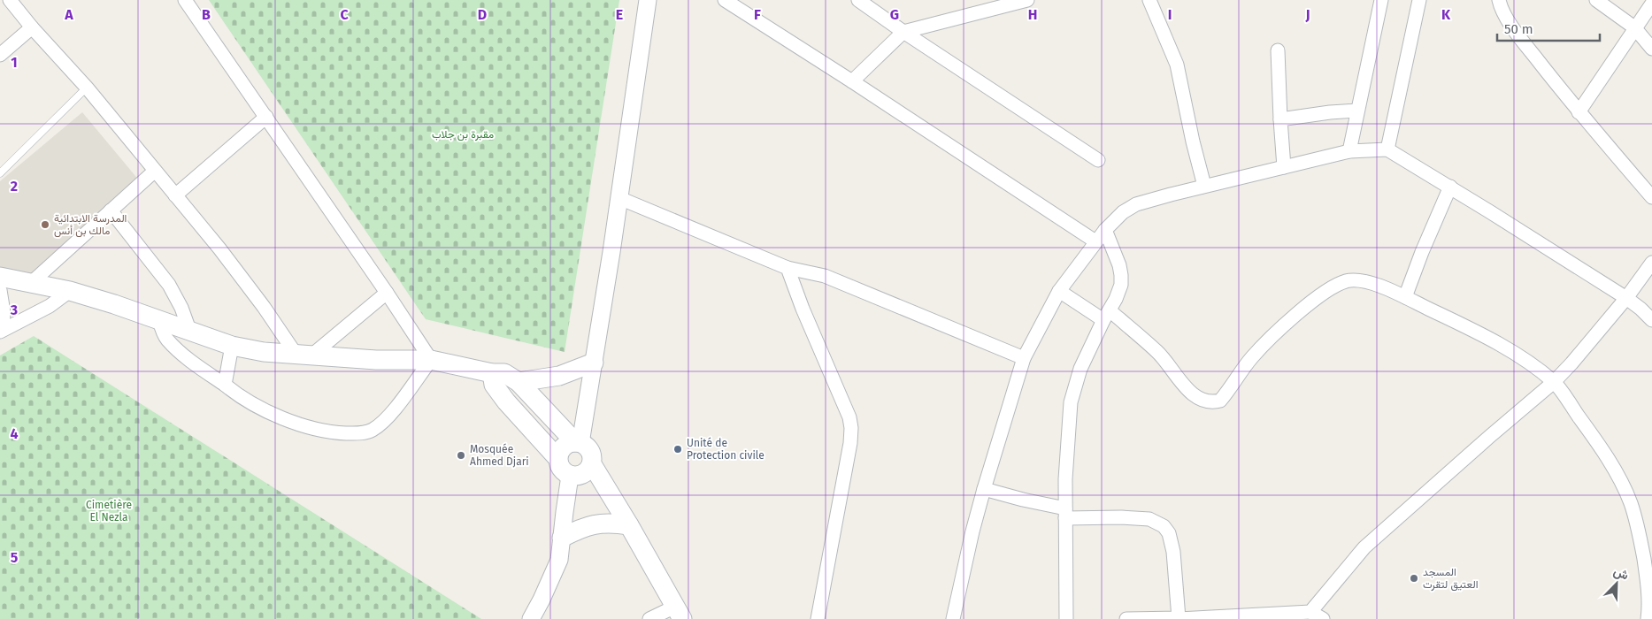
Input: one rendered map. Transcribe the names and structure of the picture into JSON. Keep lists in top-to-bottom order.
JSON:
{
  "parks": ["مقبرة بن جلاب", "Cimetière El Nezla"],
  "places": [
    "المدرسة الابتدائية مالك بن أنس",
    "Unité de Protection civile",
    "Mosquée Ahmed Djari",
    "المسجد العتيق لتقرت"
  ],
  "scale_bar": "50 m",
  "north": "top right",
  "grid": {
    "columns": [
      "A",
      "B",
      "C",
      "D",
      "E",
      "F",
      "G",
      "H",
      "I",
      "J",
      "K"
    ],
    "rows": [
      "1",
      "2",
      "3",
      "4",
      "5"
    ]
  }
}
